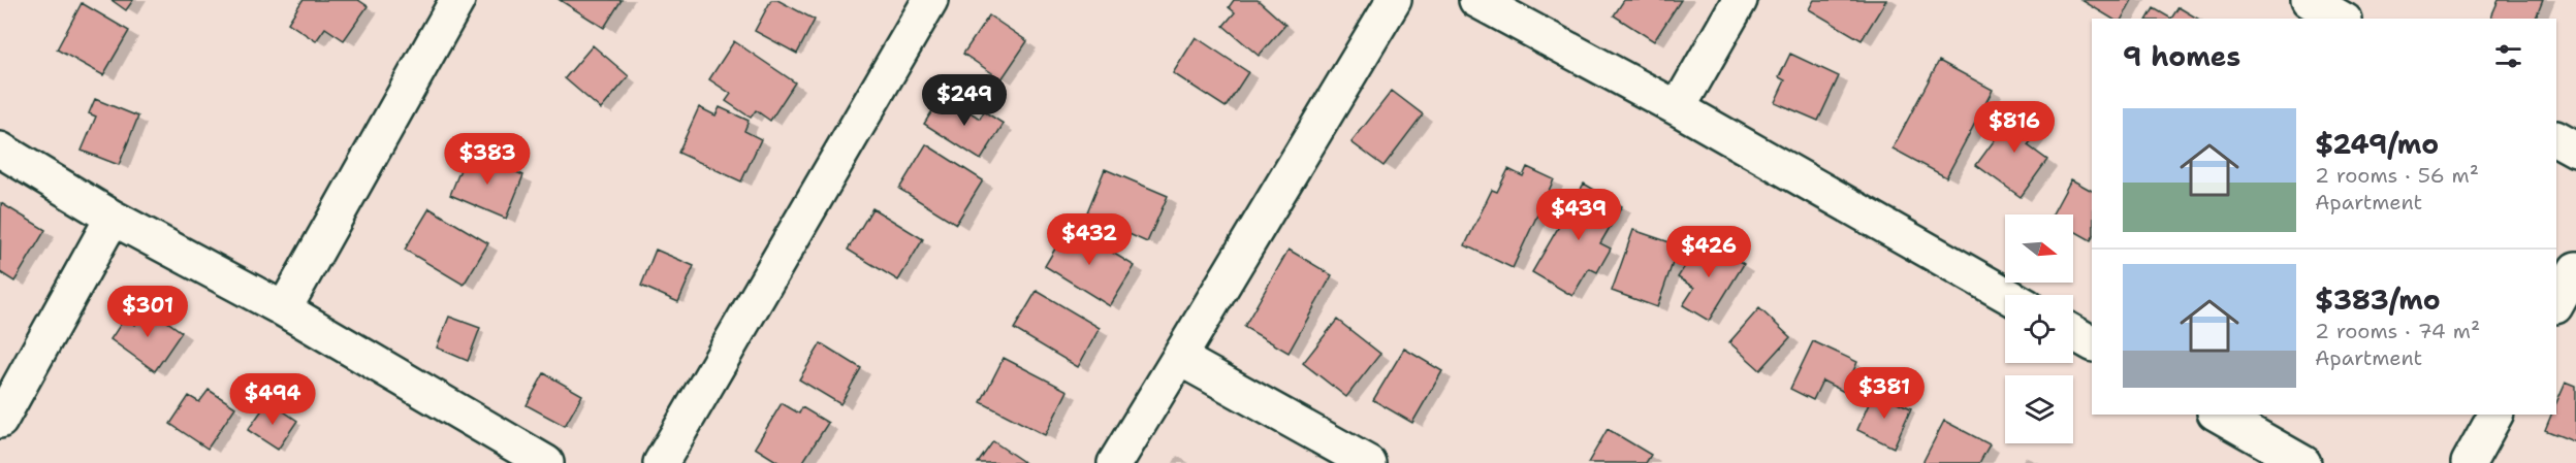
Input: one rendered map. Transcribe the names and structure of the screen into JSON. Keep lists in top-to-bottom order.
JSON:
{
  "north": "right",
  "page": {
    "heading": "9 homes",
    "price": [
      "$249",
      "$816",
      "$383",
      "$439",
      "$432",
      "$426",
      "$301",
      "$381",
      "$494"
    ],
    "list": [
      {
        "name": "$249/mo",
        "note": "2 rooms · 56 m² · Apartment"
      },
      {
        "name": "$383/mo",
        "note": "2 rooms · 74 m² · Apartment"
      }
    ]
  }
}
